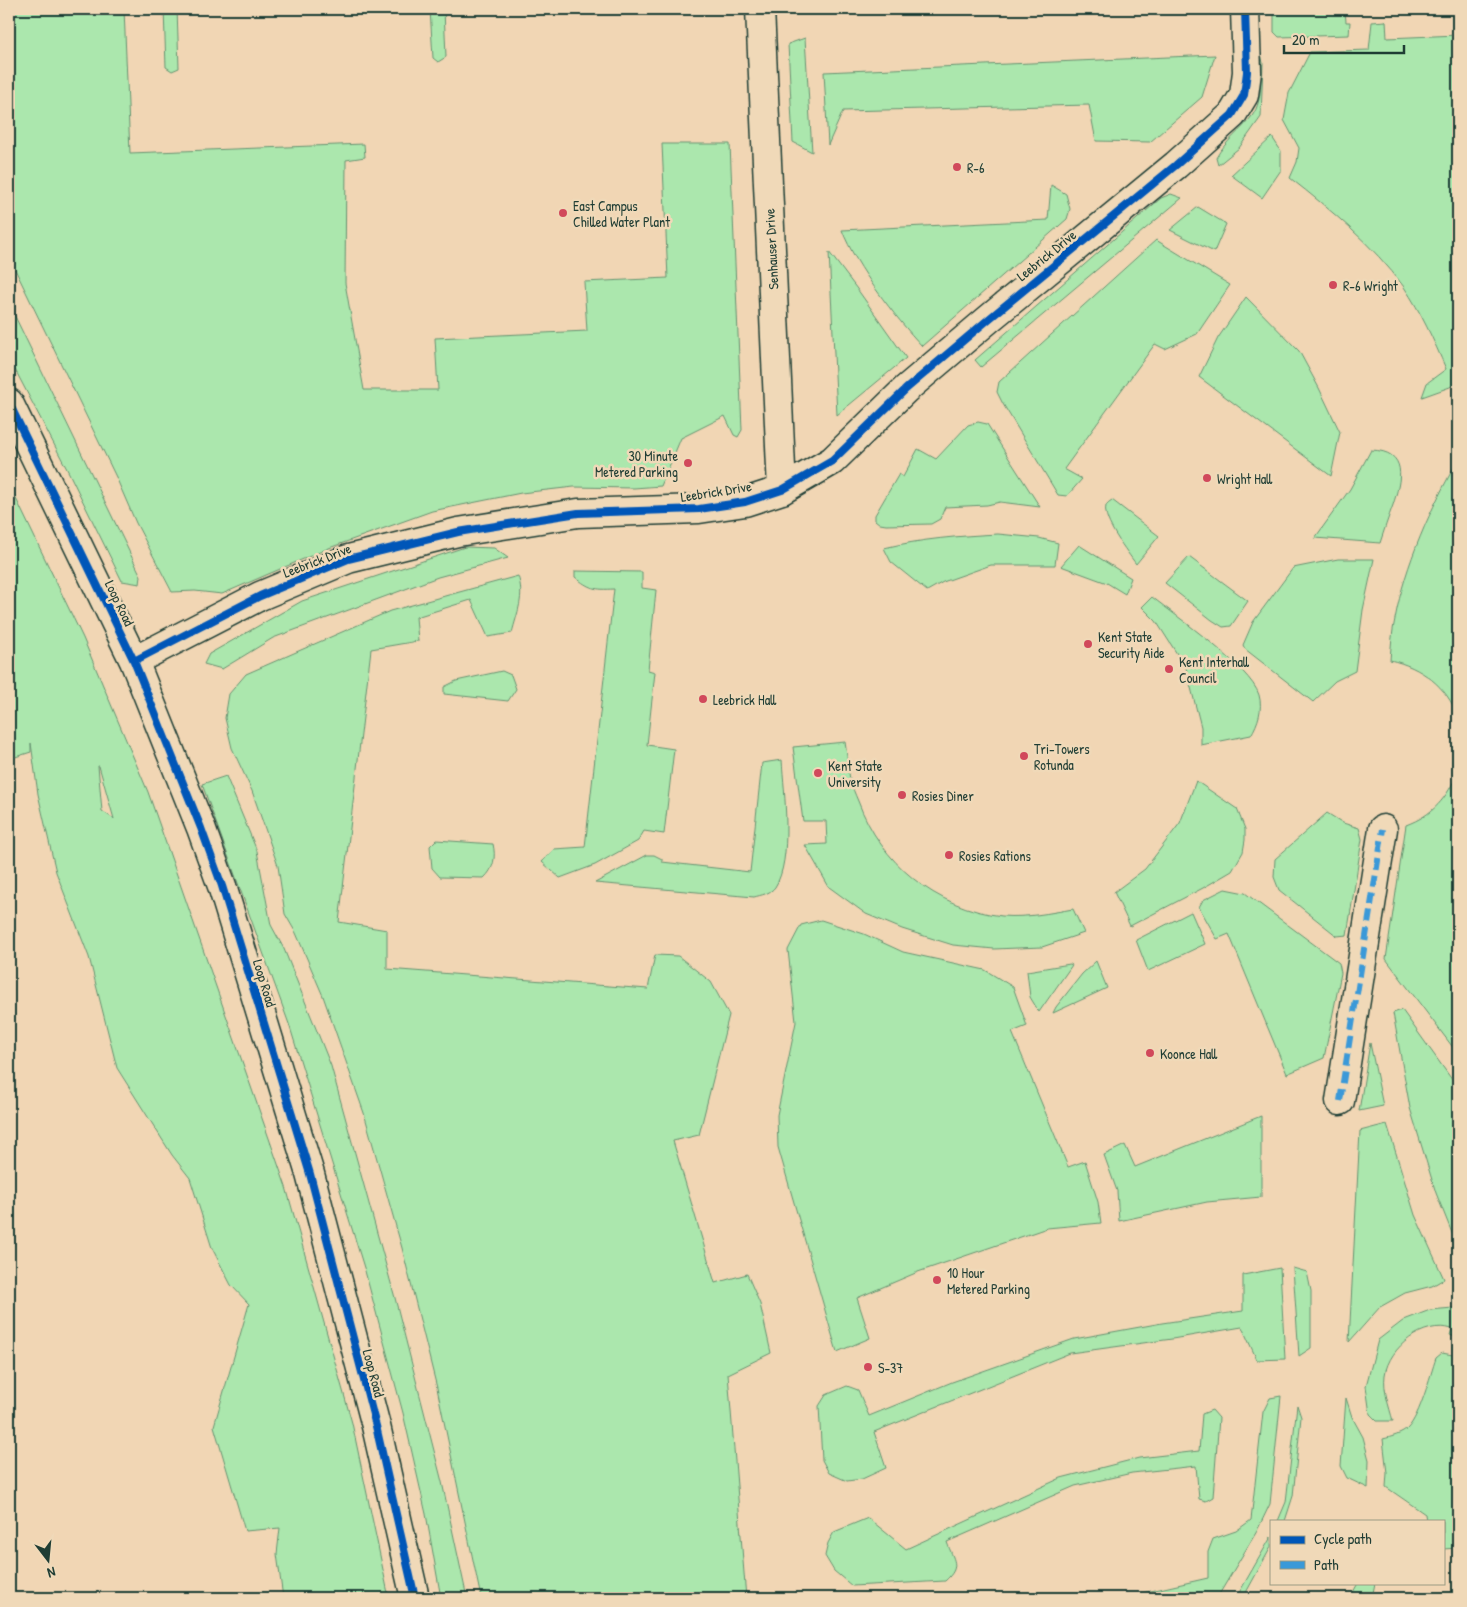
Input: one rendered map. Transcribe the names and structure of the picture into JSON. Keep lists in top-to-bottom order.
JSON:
{
  "streets": {
    "street": ["Senhauser Drive", "Leebrick Drive", "Loop Road"]
  },
  "crossings": [
    ["Senhauser Drive", "Leebrick Drive"],
    ["Leebrick Drive", "Loop Road"]
  ],
  "places": [
    "R-6",
    "East Campus Chilled Water Plant",
    "R-6 Wright",
    "30 Minute Metered Parking",
    "Wright Hall",
    "Kent State Security Aide",
    "Kent Interhall Council",
    "Leebrick Hall",
    "Tri-Towers Rotunda",
    "Kent State University",
    "Rosies Diner",
    "Rosies Rations",
    "Koonce Hall",
    "10 Hour Metered Parking",
    "S-37"
  ],
  "legend": ["Cycle path", "Path"],
  "scale_bar": "20 m",
  "north": "bottom"
}
